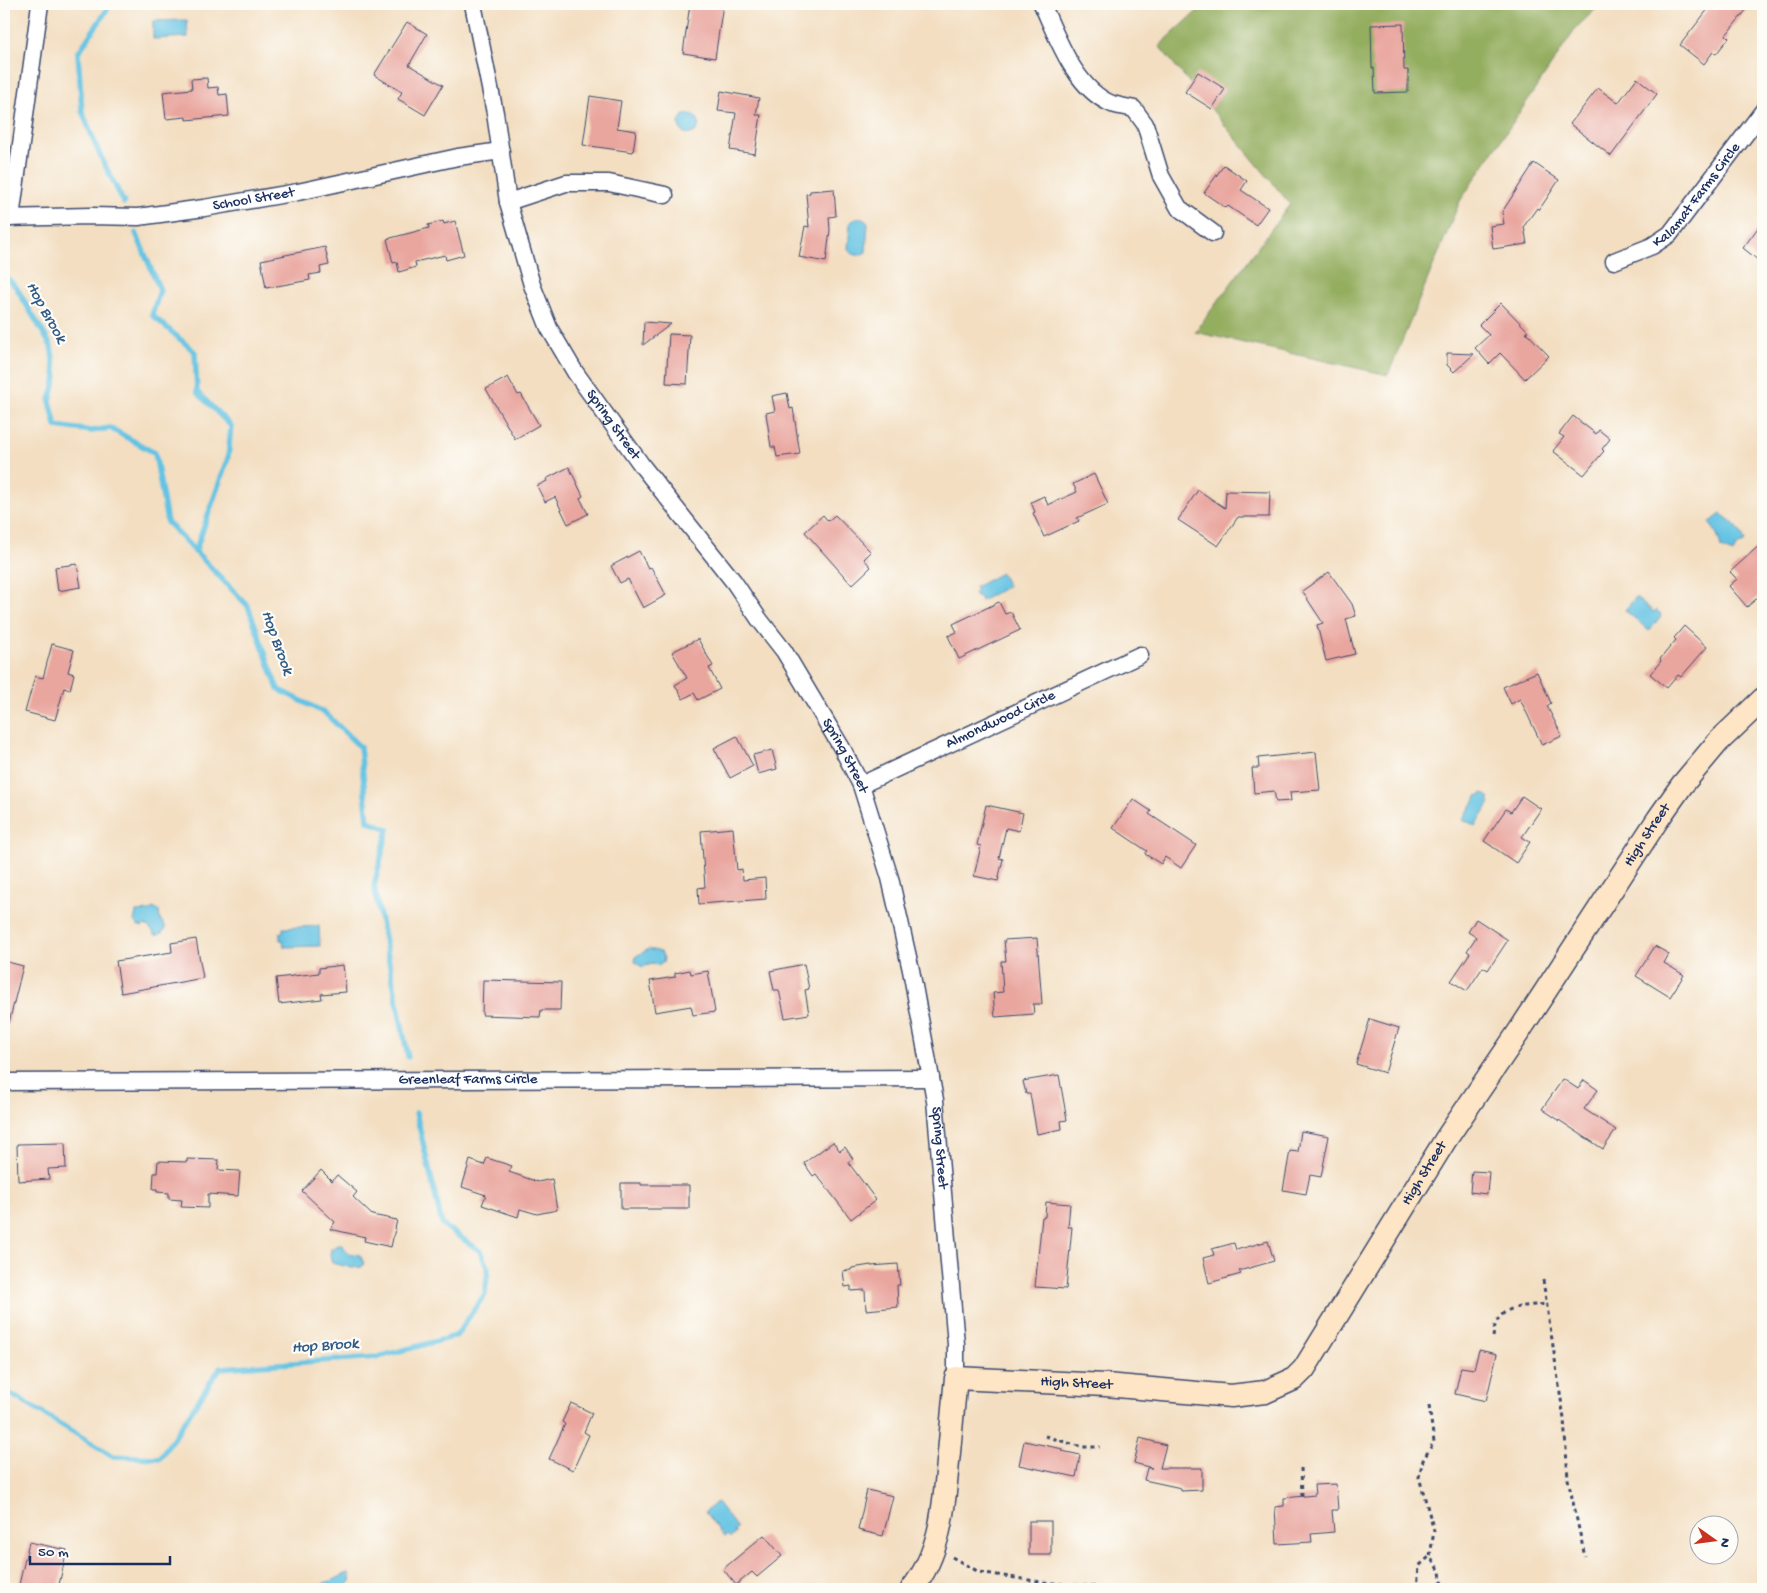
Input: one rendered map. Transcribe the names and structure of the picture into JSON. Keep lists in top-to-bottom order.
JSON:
{
  "streets": {
    "street": [
      "Kalamat Farms Circle",
      "School Street",
      "Spring Street",
      "Almondwood Circle",
      "High Street",
      "Greenleaf Farms Circle"
    ]
  },
  "crossings": [
    ["School Street", "Spring Street"],
    ["Spring Street", "Almondwood Circle"],
    ["Spring Street", "High Street"],
    ["Spring Street", "Greenleaf Farms Circle"]
  ],
  "water": ["Hop Brook"],
  "scale_bar": "50 m",
  "north": "right"
}
